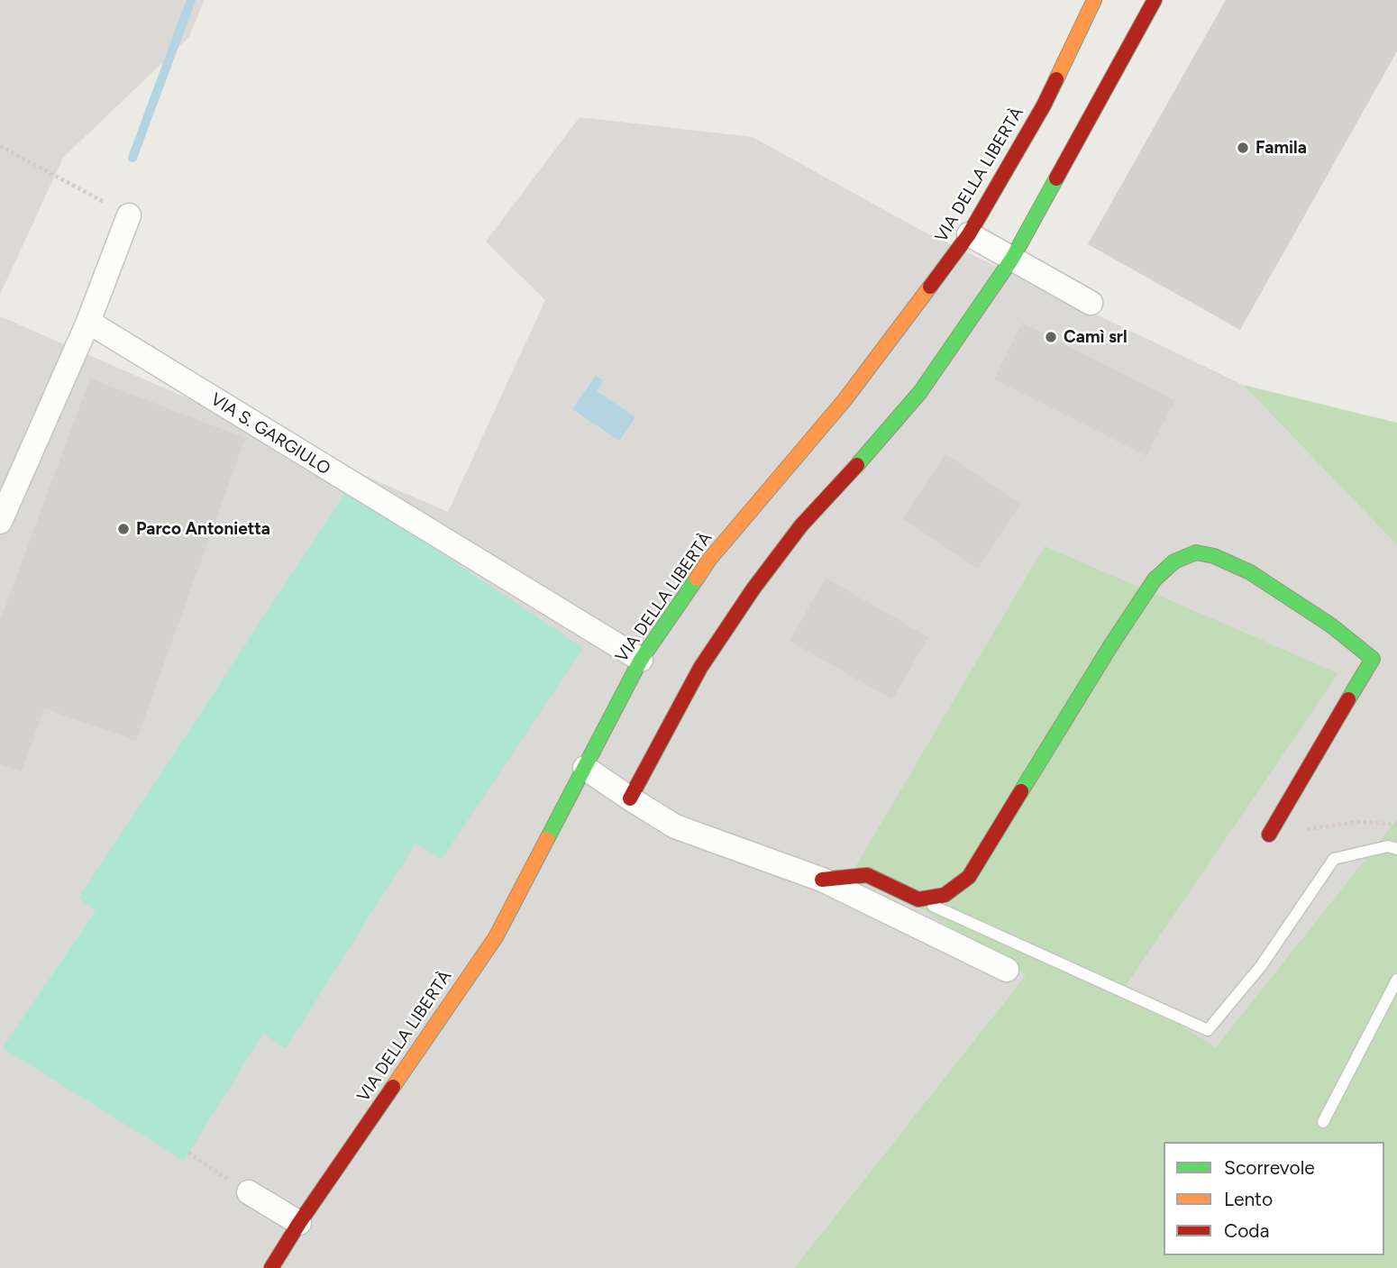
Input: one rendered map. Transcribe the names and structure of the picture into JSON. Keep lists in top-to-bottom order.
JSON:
{
  "streets": {
    "street": ["VIA DELLA LIBERTÀ", "VIA S. GARGIULO"]
  },
  "crossings": [
    ["VIA DELLA LIBERTÀ", "VIA S. GARGIULO"]
  ],
  "places": ["Famila", "Camì srl", "Parco Antonietta"],
  "legend": ["Scorrevole", "Lento", "Coda"]
}
